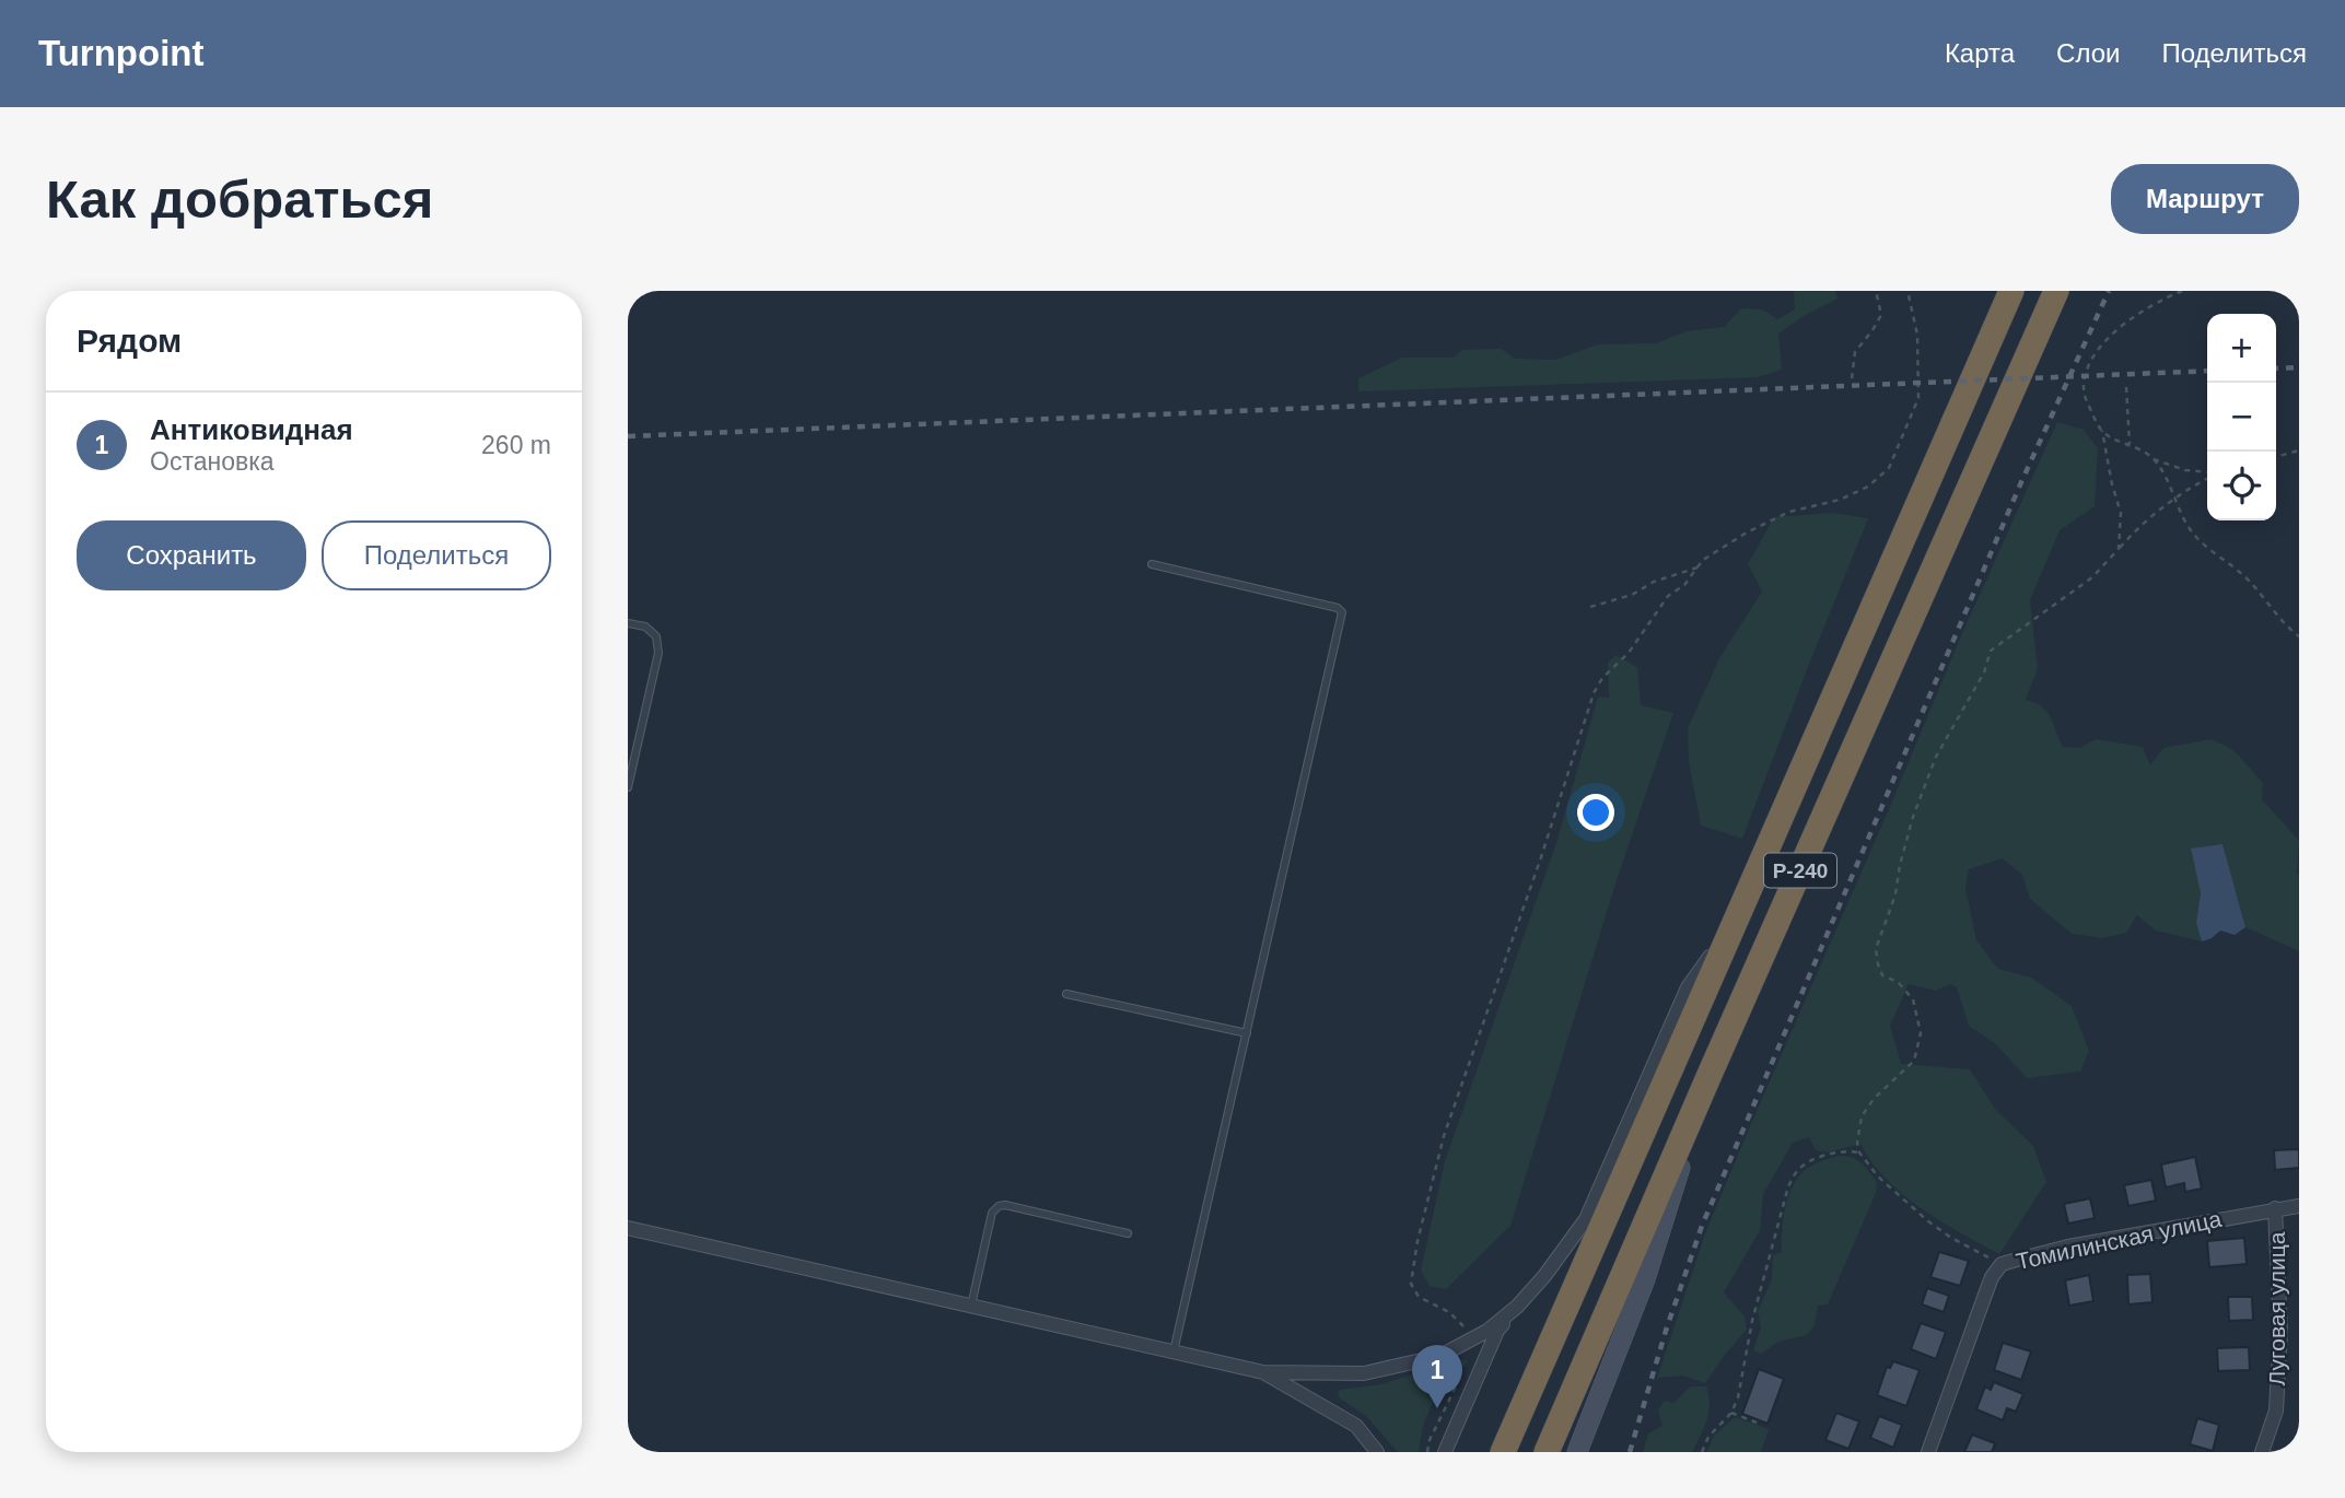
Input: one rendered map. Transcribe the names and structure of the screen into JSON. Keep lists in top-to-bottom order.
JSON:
{
  "streets": {
    "highway": ["Р-240"],
    "street": ["Томилинская улица", "Луговая улица"]
  },
  "crossings": [
    ["Томилинская улица", "Луговая улица"]
  ],
  "page": {
    "header": "Turnpoint",
    "nav": ["Карта", "Слои", "Поделиться"],
    "buttons": [
      "Маршрут",
      ["Сохранить", "Поделиться"]
    ],
    "title": "Как добраться",
    "heading": "Рядом",
    "map_buttons": ["+", "−"],
    "list": [
      {
        "mark": "1",
        "name": "Антиковидная",
        "note": "Остановка",
        "value": "260 m"
      }
    ],
    "pins": "1"
  }
}
